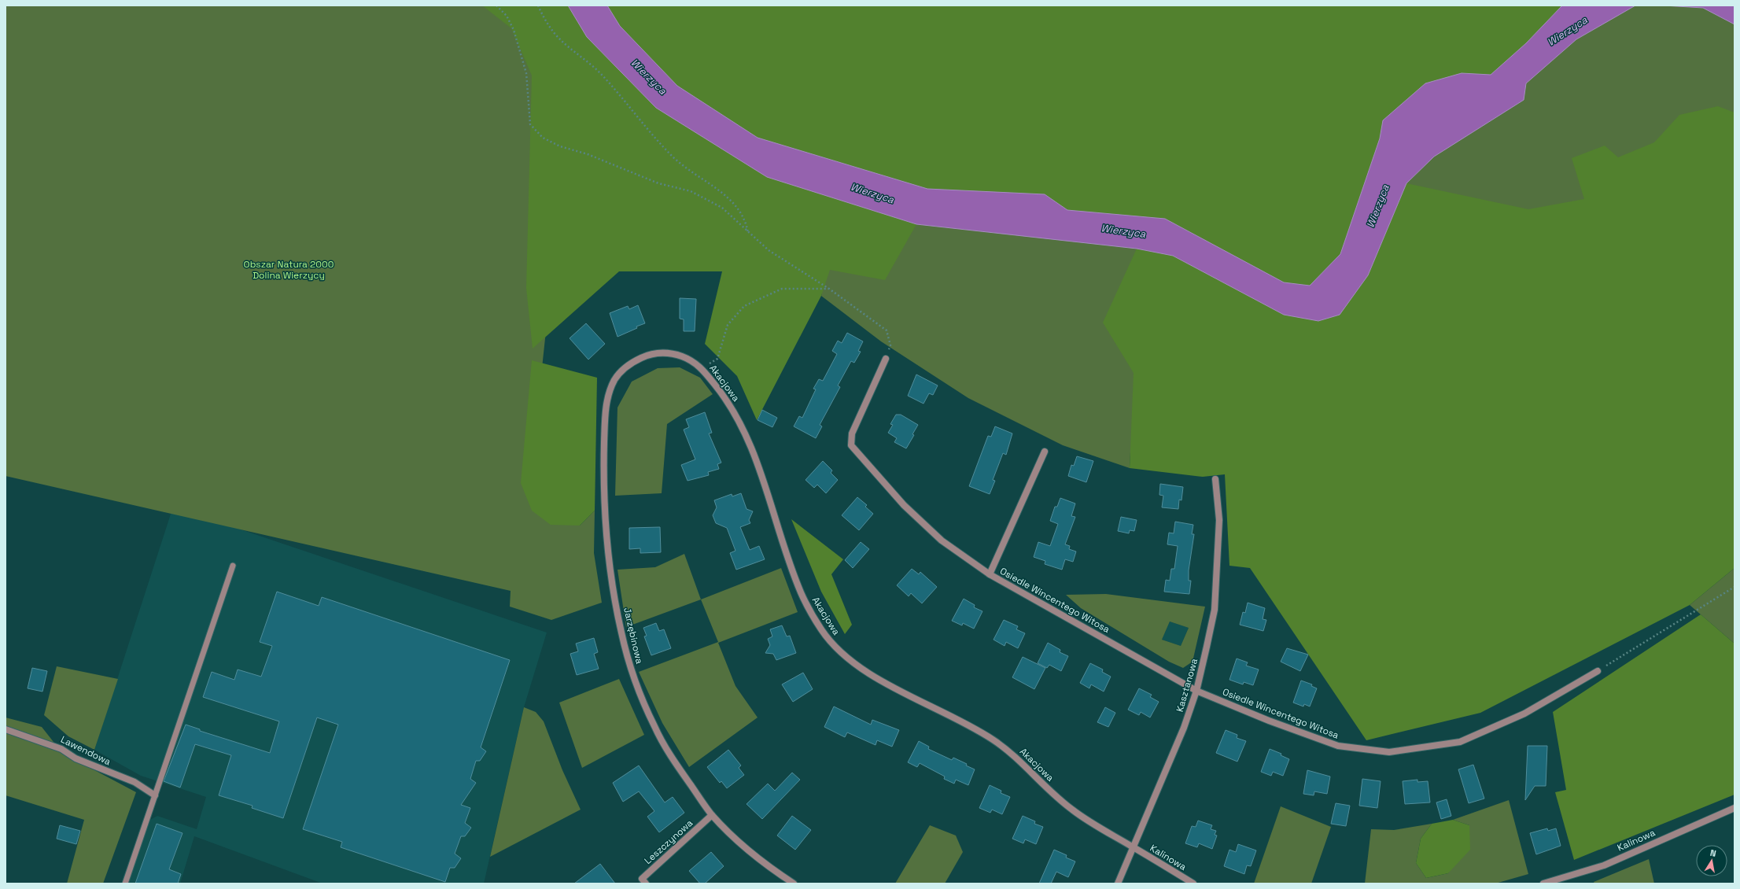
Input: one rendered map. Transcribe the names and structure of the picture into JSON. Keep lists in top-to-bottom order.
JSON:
{
  "streets": {
    "street": [
      "Akacjowa",
      "Osiedle Wincentego Witosa",
      "Jarzębinowa",
      "Kasztanowa",
      "Lawendowa",
      "Kalinowa",
      "Leszczynowa"
    ]
  },
  "crossings": [
    ["Akacjowa", "Jarzębinowa"],
    ["Akacjowa", "Kasztanowa"],
    ["Akacjowa", "Kalinowa"],
    ["Osiedle Wincentego Witosa", "Kasztanowa"],
    ["Jarzębinowa", "Leszczynowa"],
    ["Kasztanowa", "Kalinowa"]
  ],
  "water": ["Wierzyca"],
  "parks": ["Obszar Natura 2000 Dolina Wierzycy"],
  "north": "top"
}
